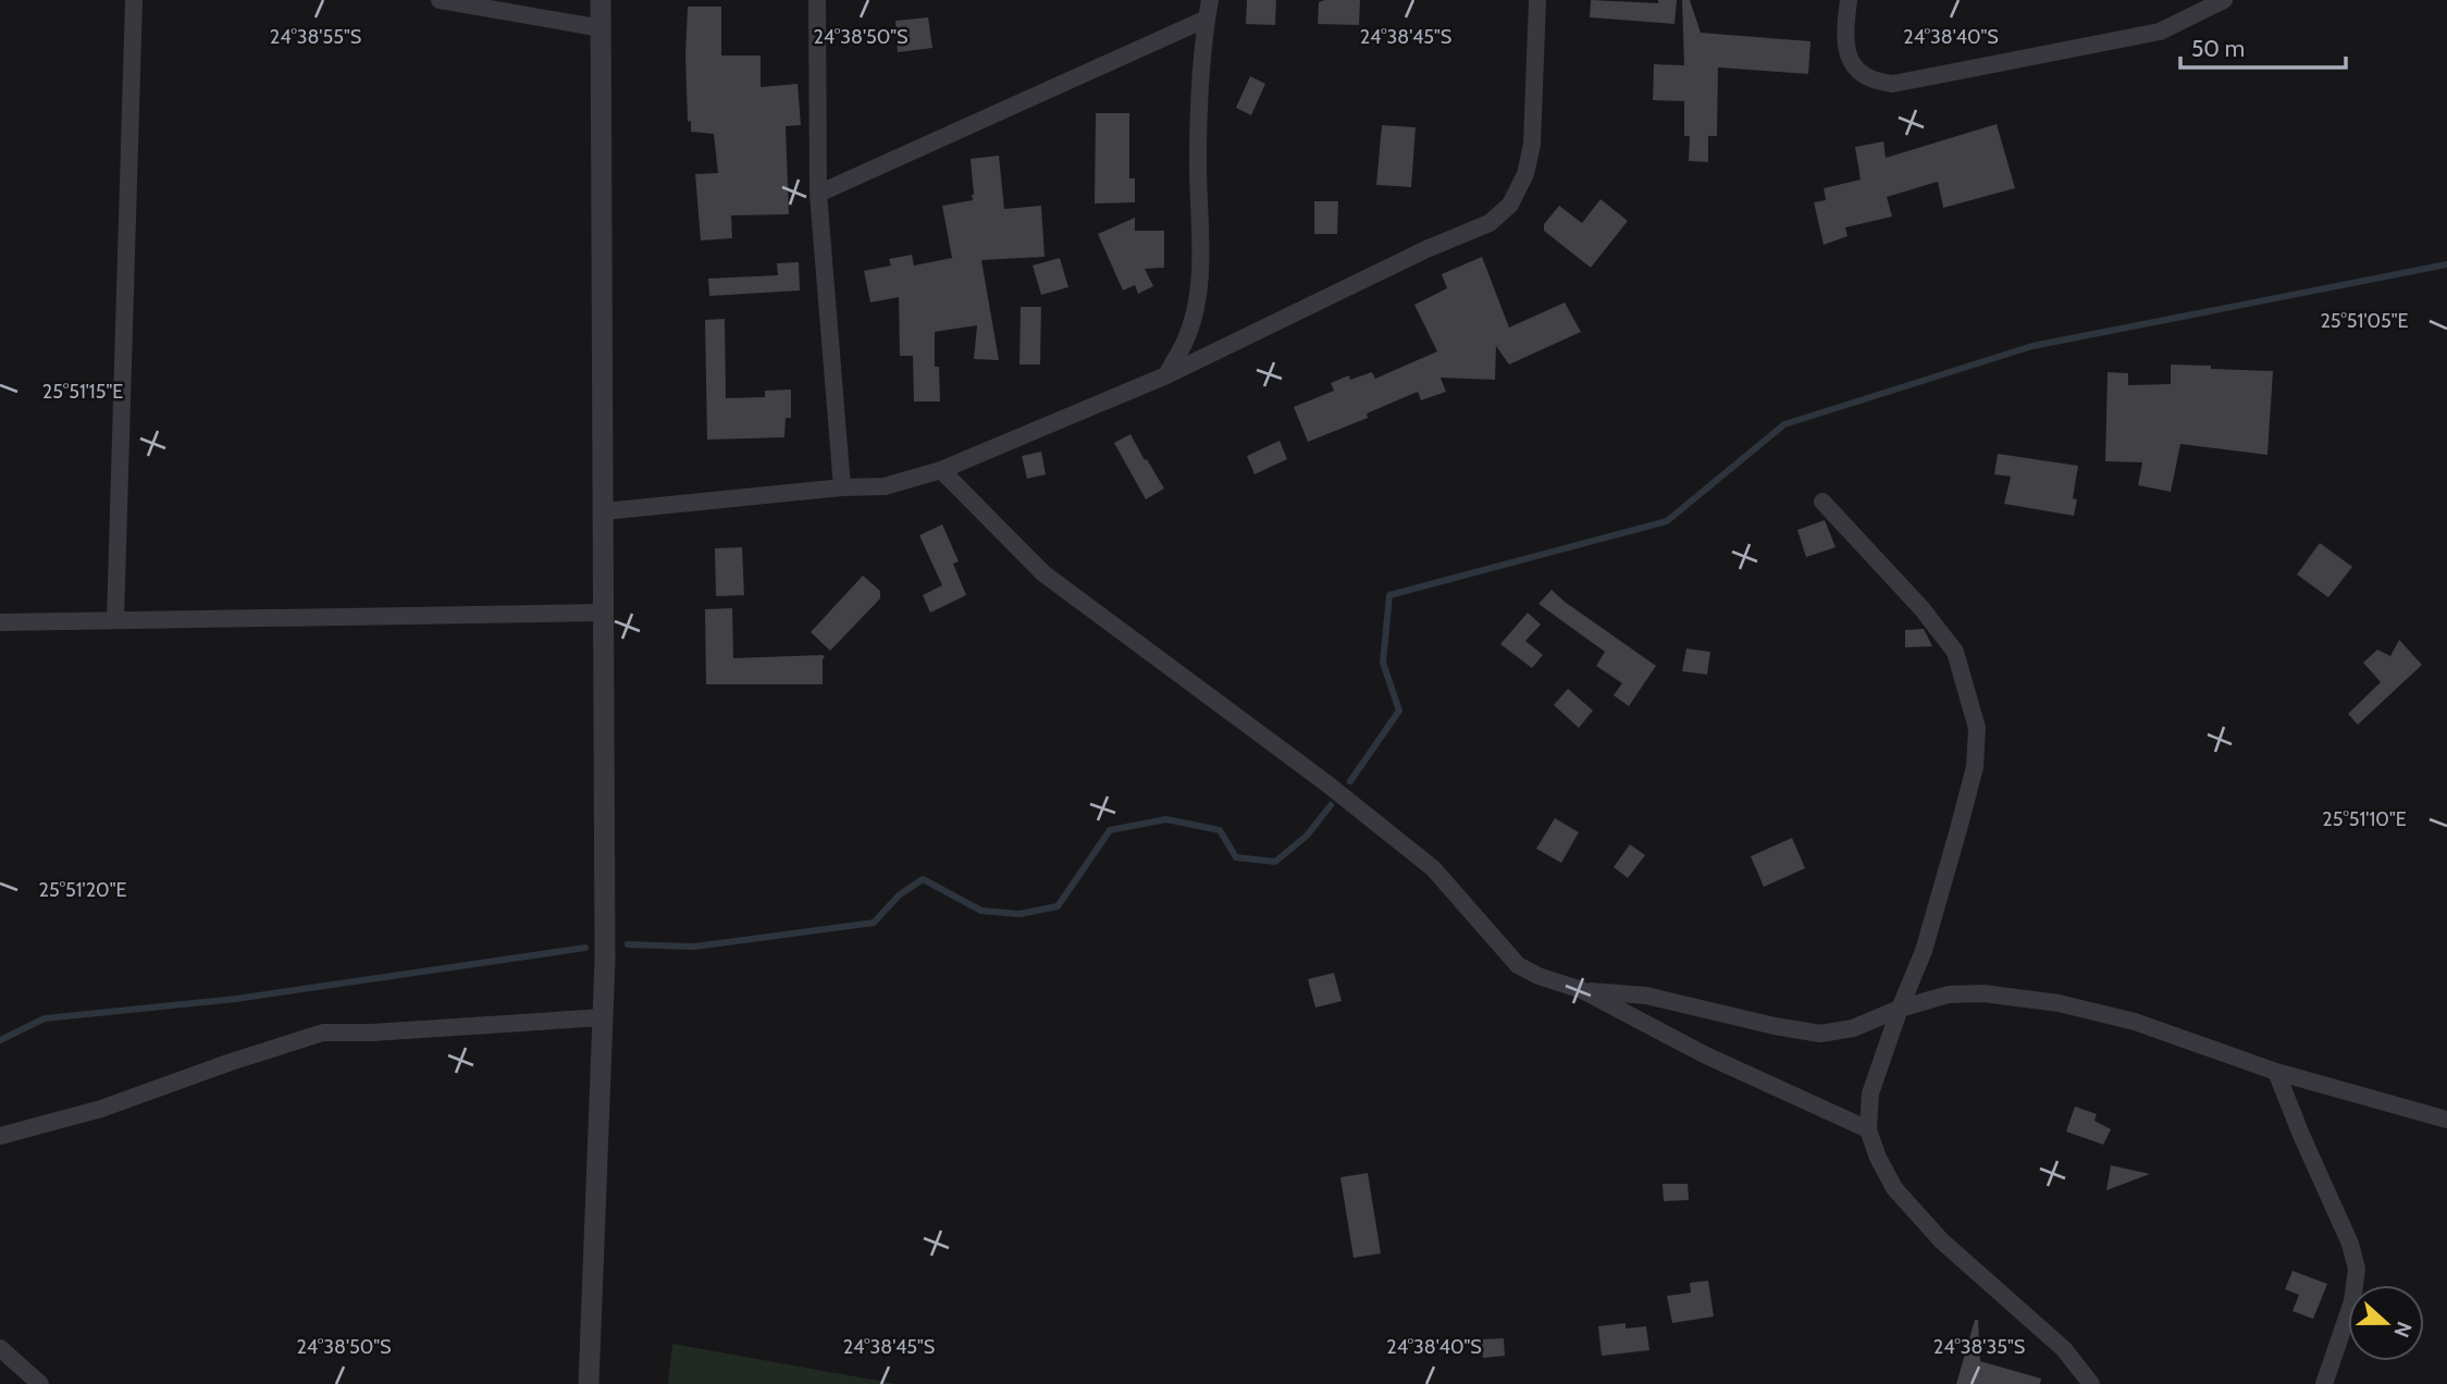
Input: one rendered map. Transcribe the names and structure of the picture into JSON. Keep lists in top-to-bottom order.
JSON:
{
  "scale_bar": "50 m",
  "north": "right",
  "coordinates": [
    "24°38'40\"S",
    "24°38'55\"S",
    "24°38'50\"S",
    "24°38'45\"S",
    "25°51'05\"E",
    "25°51'15\"E",
    "25°51'10\"E",
    "25°51'20\"E",
    "24°38'35\"S"
  ]
}
